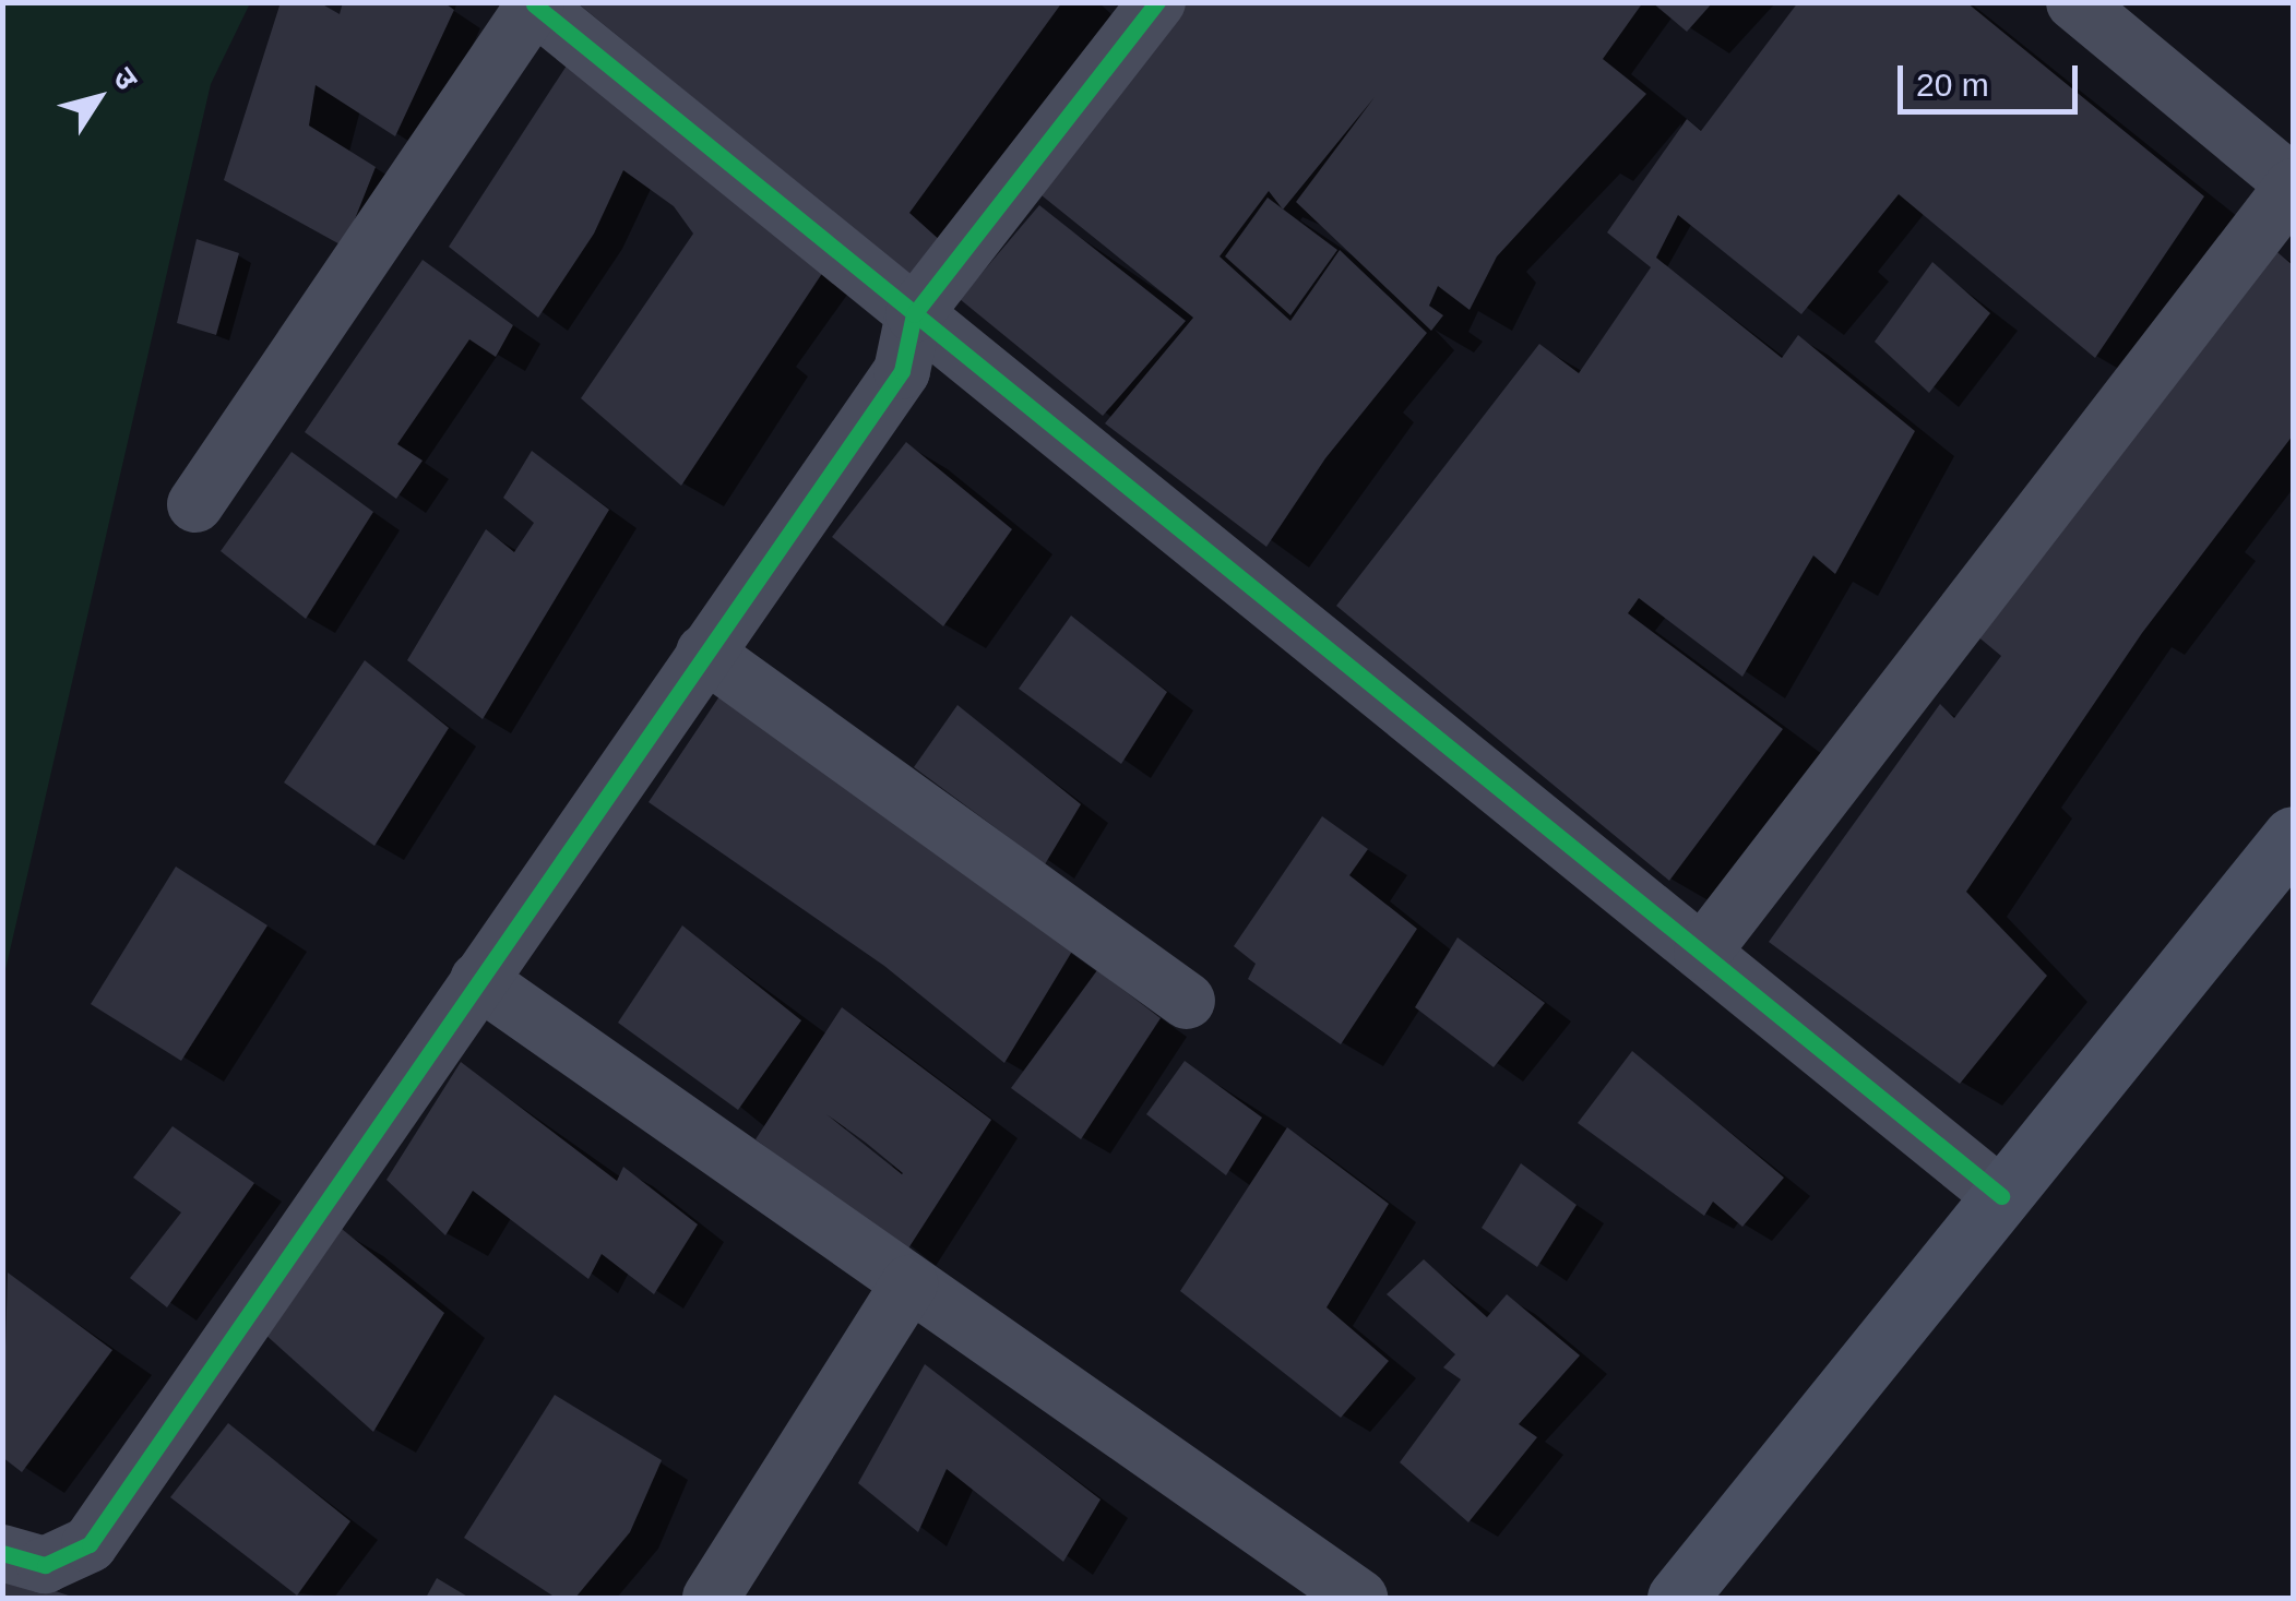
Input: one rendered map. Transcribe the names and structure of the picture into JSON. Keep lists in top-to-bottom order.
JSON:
{
  "scale_bar": "20 m",
  "north": "top right"
}
